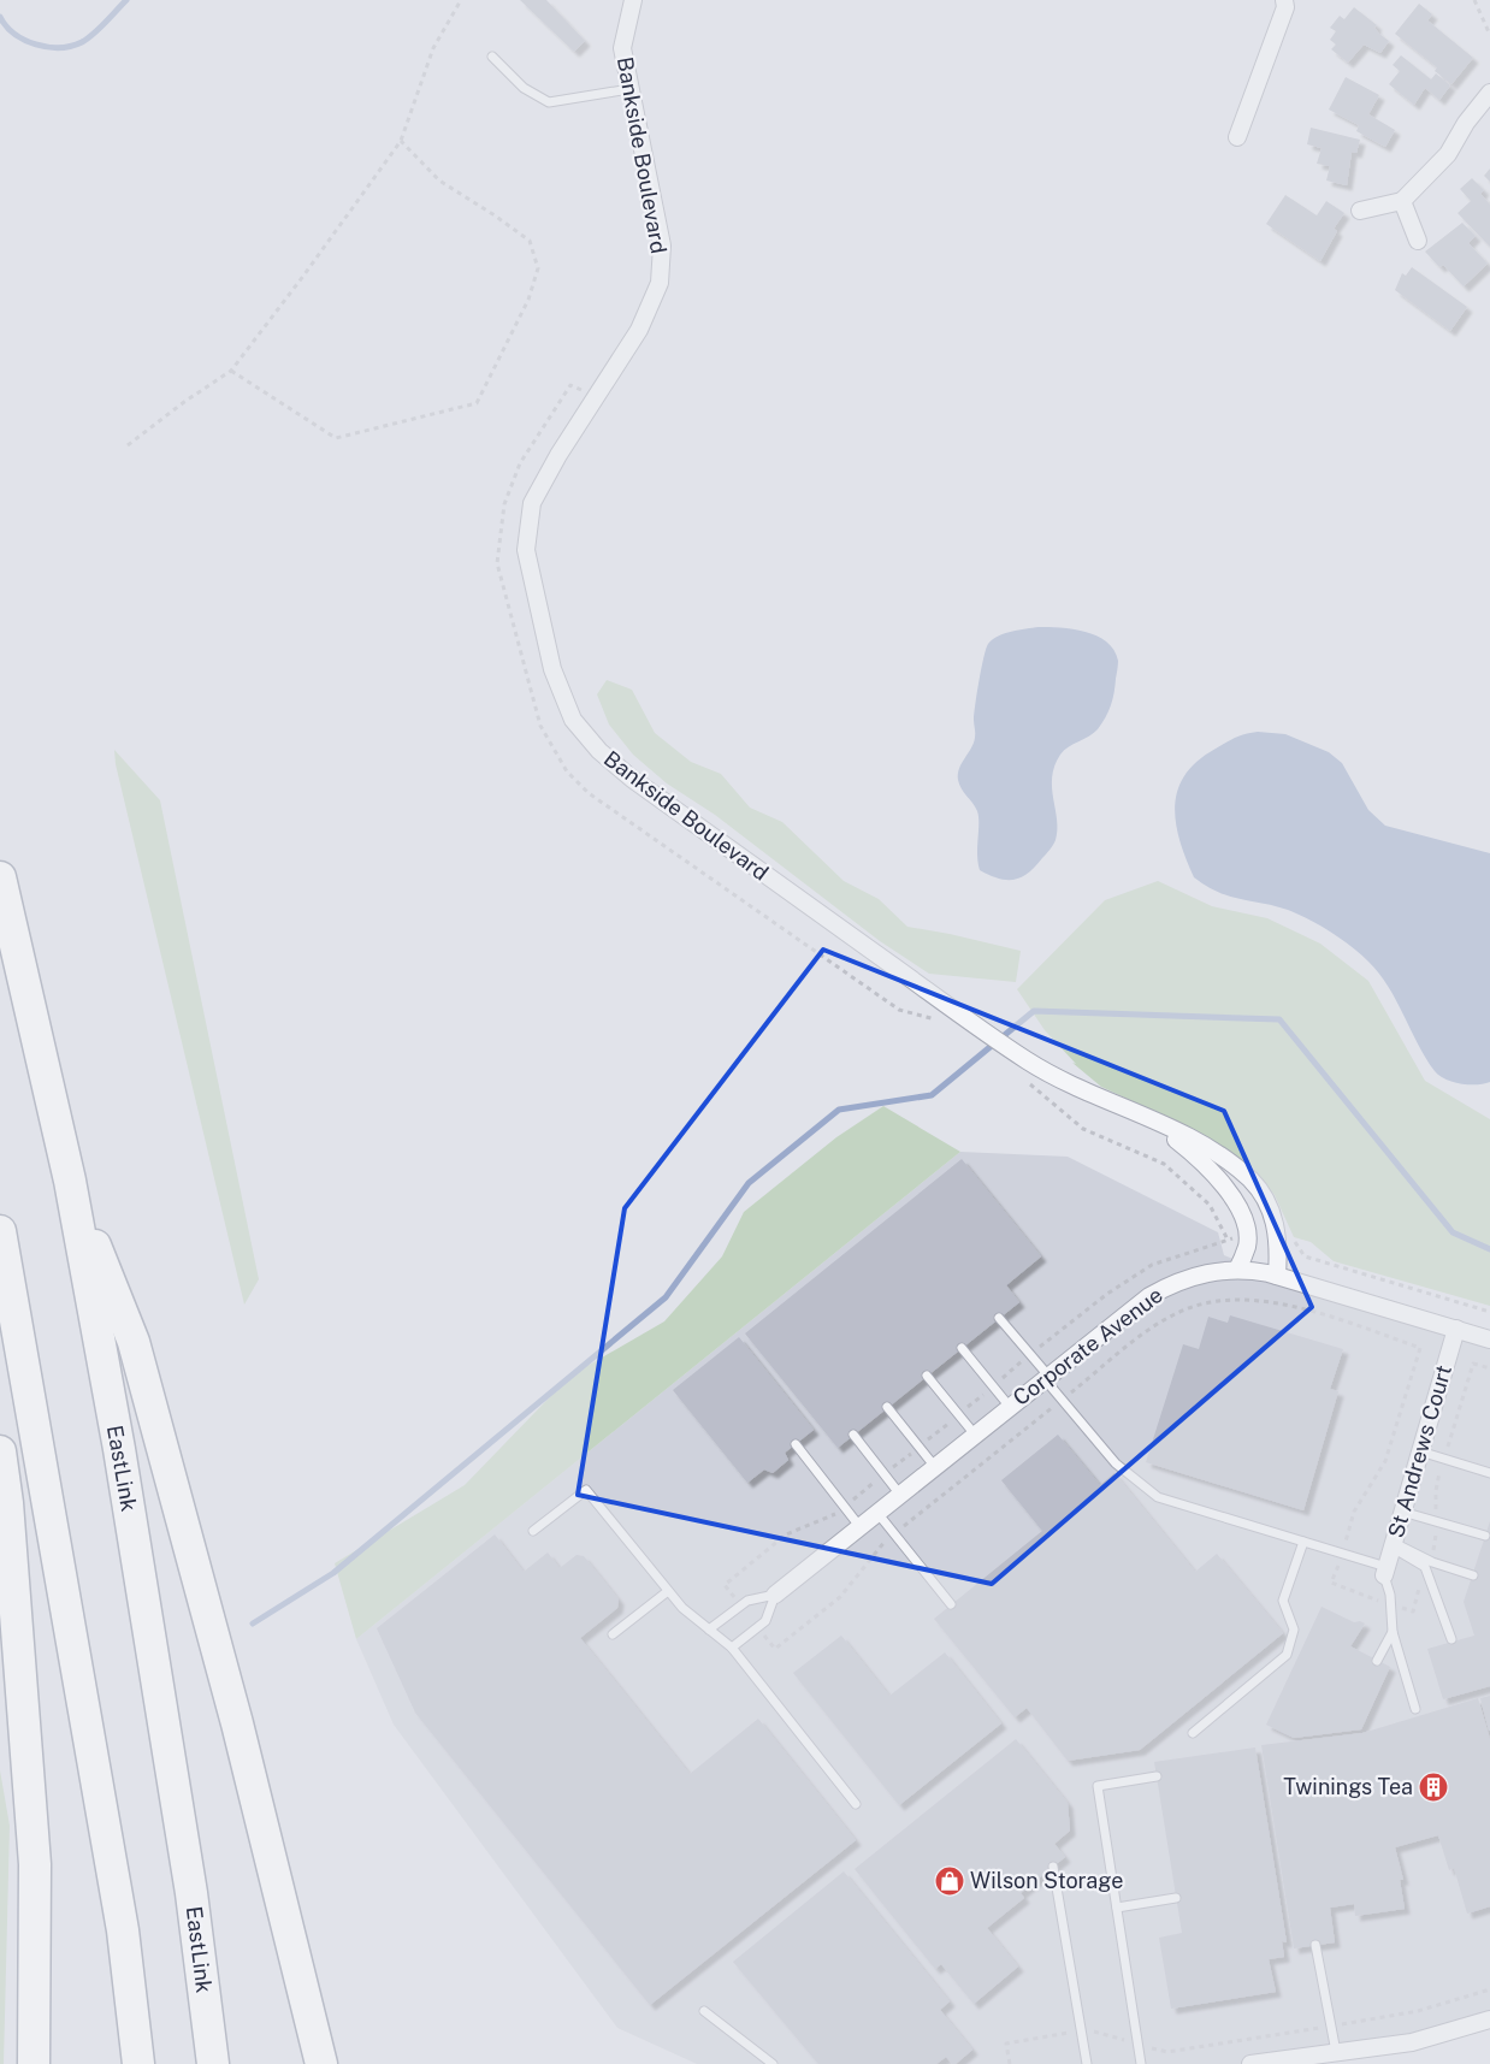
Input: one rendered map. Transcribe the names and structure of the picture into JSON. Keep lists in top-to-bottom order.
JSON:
{
  "streets": {
    "highway": ["EastLink"],
    "street": ["Bankside Boulevard", "Corporate Avenue", "St Andrews Court"]
  },
  "crossings": [
    ["Bankside Boulevard", "Corporate Avenue"],
    ["Corporate Avenue", "St Andrews Court"]
  ],
  "places": {
    "building": ["Twinings Tea"],
    "shop": ["Wilson Storage"]
  }
}
